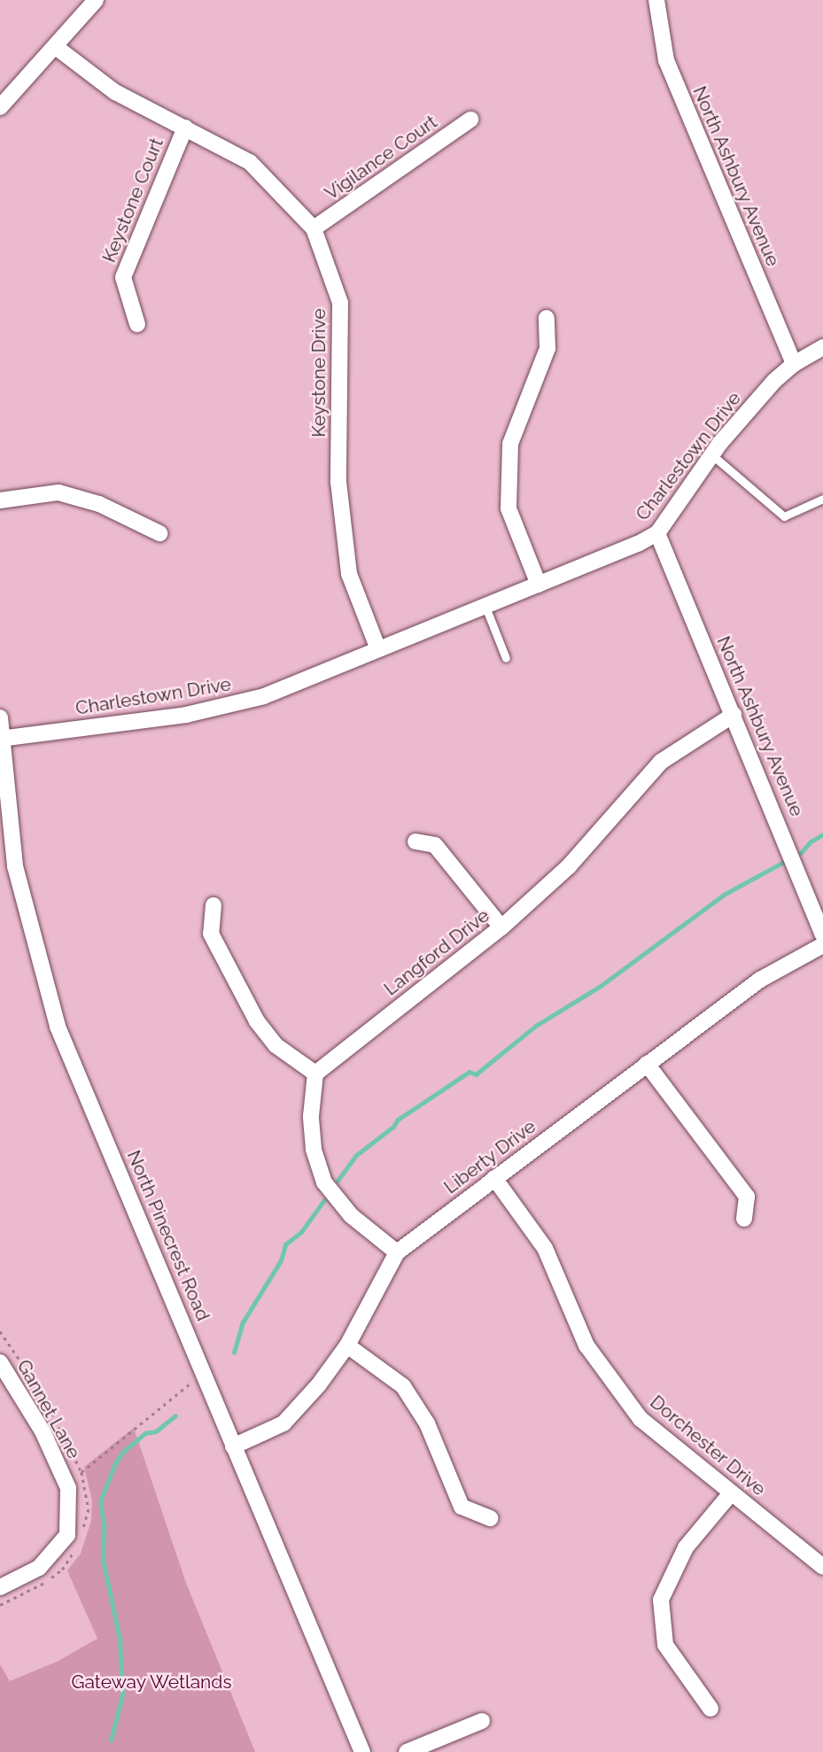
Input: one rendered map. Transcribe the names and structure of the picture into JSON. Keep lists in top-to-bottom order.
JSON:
{
  "streets": {
    "street": [
      "Vigilance Court",
      "North Ashbury Avenue",
      "Keystone Court",
      "Keystone Drive",
      "Charlestown Drive",
      "Langford Drive",
      "Liberty Drive",
      "North Pinecrest Road",
      "Gannet Lane",
      "Dorchester Drive"
    ]
  },
  "crossings": [
    ["Vigilance Court", "Keystone Drive"],
    ["North Ashbury Avenue", "Charlestown Drive"],
    ["North Ashbury Avenue", "Langford Drive"],
    ["Keystone Court", "Keystone Drive"],
    ["Keystone Drive", "Charlestown Drive"],
    ["Charlestown Drive", "North Pinecrest Road"],
    ["Liberty Drive", "North Pinecrest Road"],
    ["Liberty Drive", "Dorchester Drive"]
  ],
  "parks": ["Gateway Wetlands"]
}
